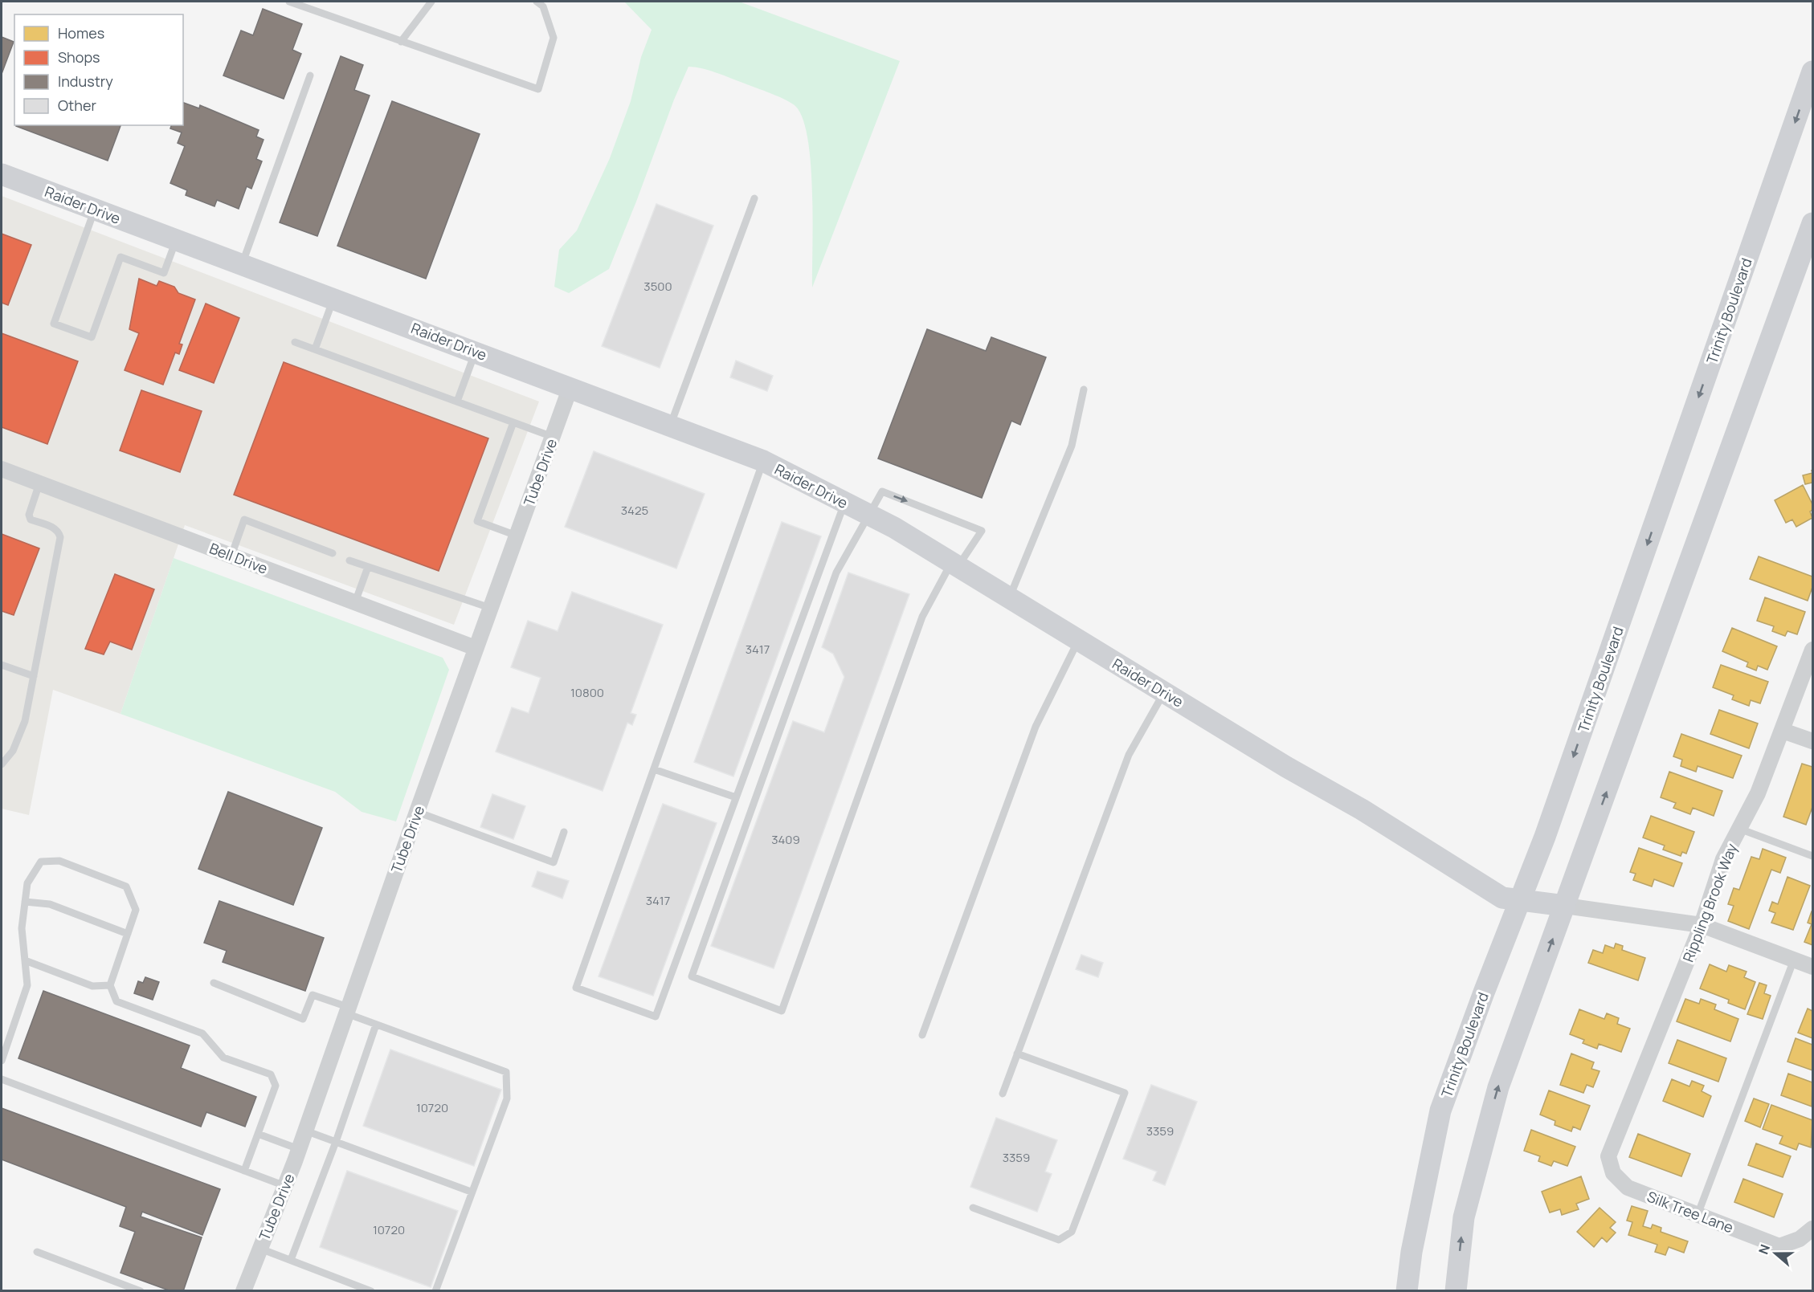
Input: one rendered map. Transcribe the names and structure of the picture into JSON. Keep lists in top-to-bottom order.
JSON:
{
  "streets": {
    "main road": ["Raider Drive", "Trinity Boulevard"],
    "street": [
      "Tube Drive",
      "Bell Drive",
      "Rippling Brook Way",
      "Silk Tree Lane"
    ]
  },
  "crossings": [
    ["Raider Drive", "Trinity Boulevard"],
    ["Raider Drive", "Tube Drive"],
    ["Tube Drive", "Bell Drive"],
    ["Rippling Brook Way", "Silk Tree Lane"]
  ],
  "house_numbers": [
    "3500",
    "3425",
    "3417",
    "10800",
    "3409",
    "3417",
    "10720",
    "3359",
    "3359",
    "10720"
  ],
  "legend": [
    "Homes",
    "Shops",
    "Industry",
    "Other"
  ],
  "north": "left"
}
